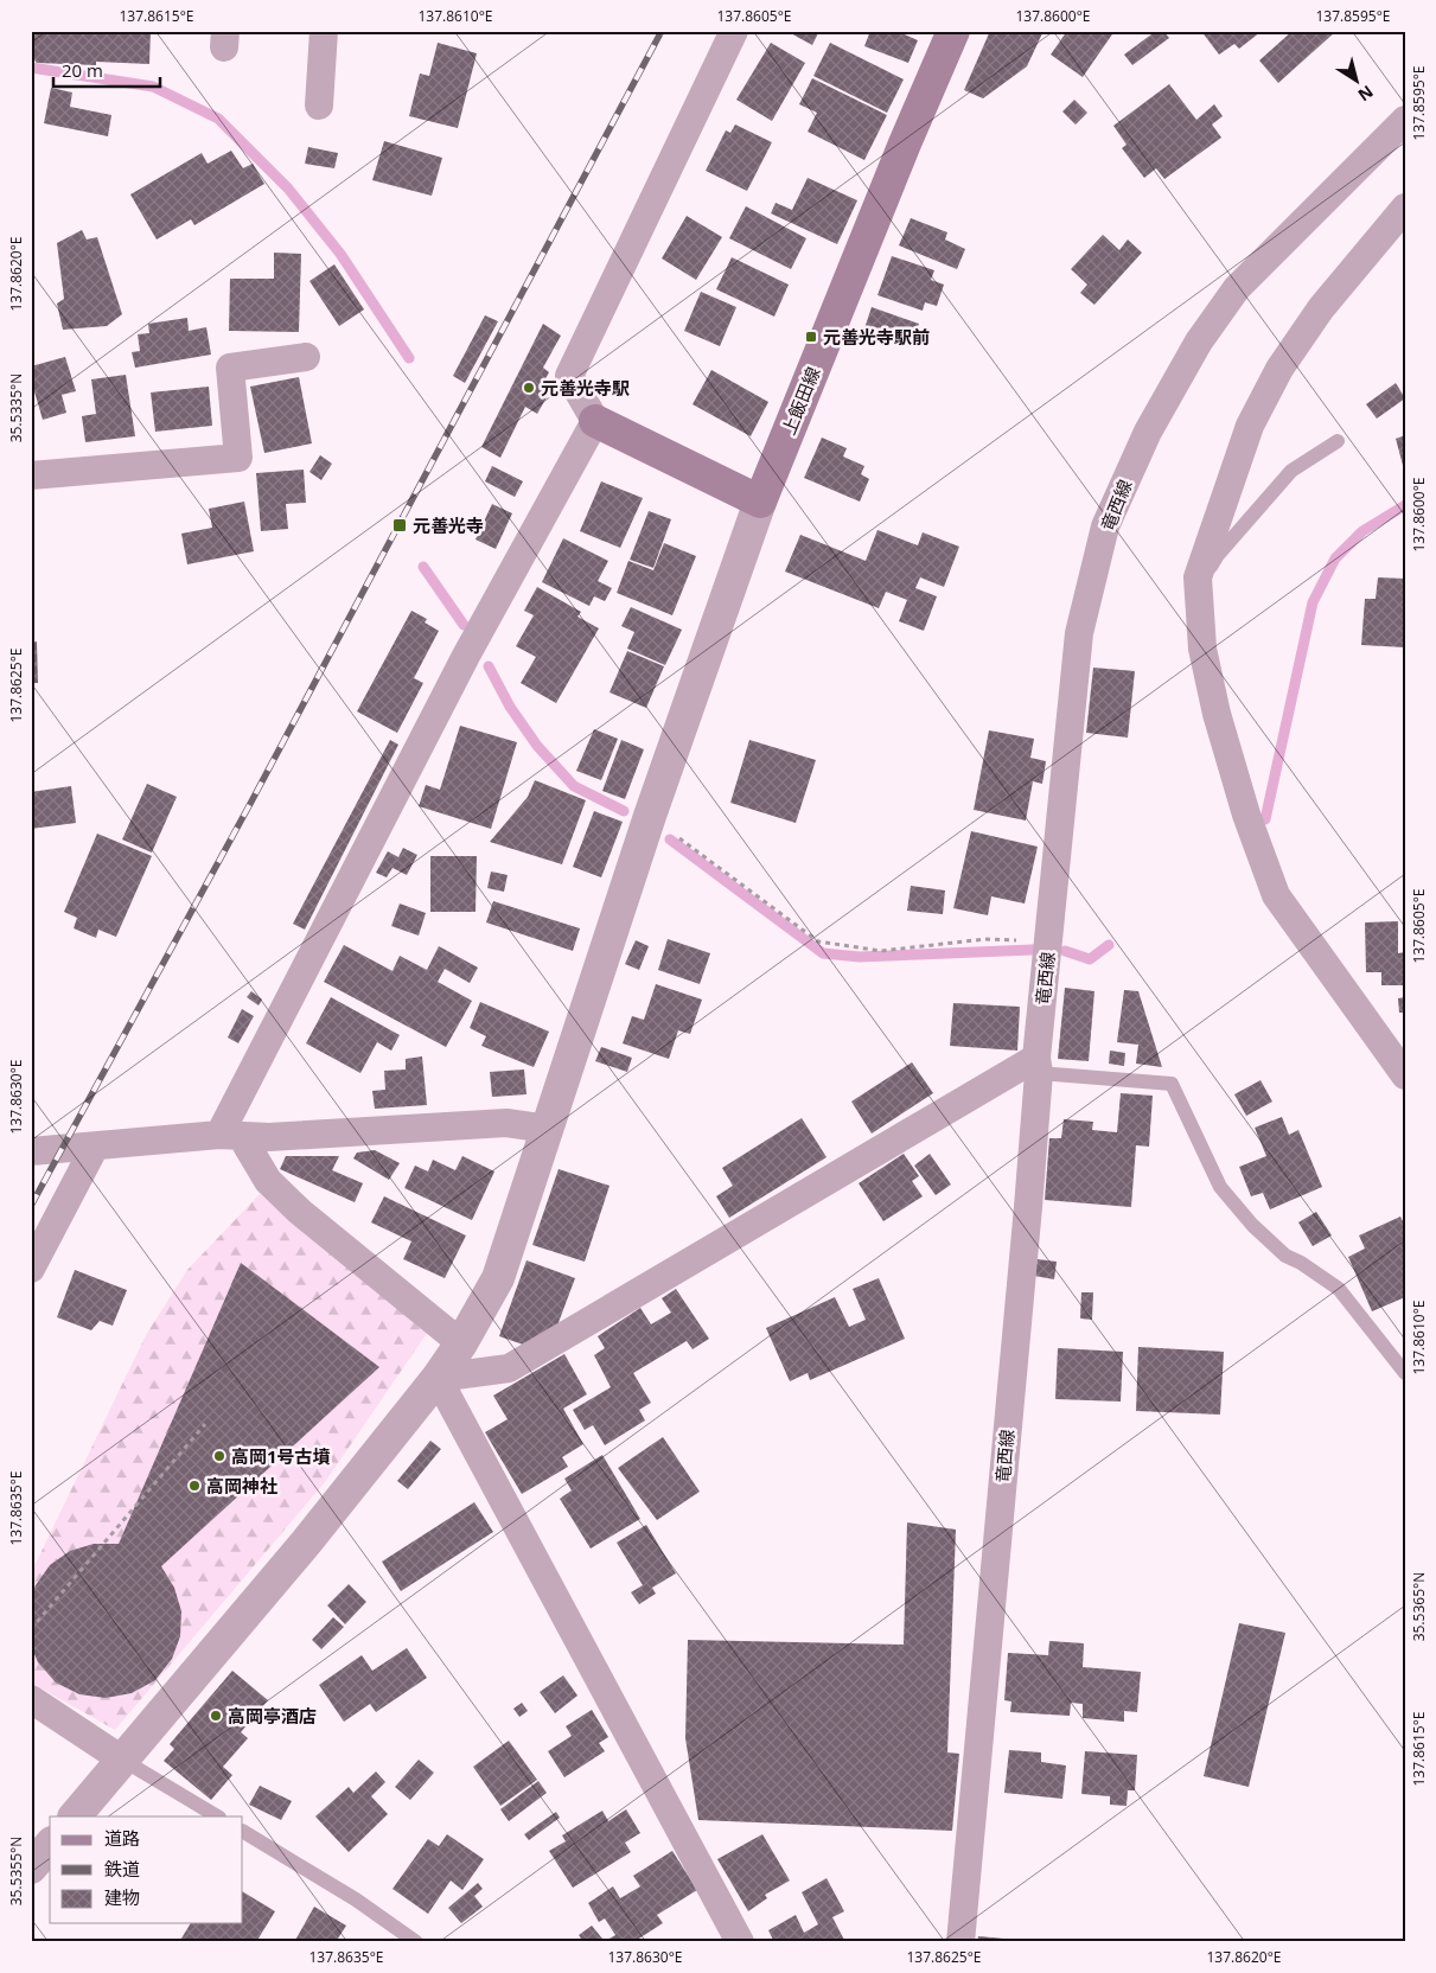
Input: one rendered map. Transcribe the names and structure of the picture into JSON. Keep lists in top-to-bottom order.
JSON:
{
  "streets": {
    "main road": ["上飯田線"],
    "street": ["竜西線"]
  },
  "places": {
    "transit": ["元善光寺駅前", "元善光寺"],
    "other": [
      "元善光寺駅",
      "高岡1号古墳",
      "高岡神社",
      "高岡亭酒店"
    ]
  },
  "legend": ["道路", "鉄道", "建物"],
  "scale_bar": "20 m",
  "north": "bottom right",
  "coordinates": [
    "137.8615°E",
    "137.8610°E",
    "137.8605°E",
    "137.8600°E",
    "137.8595°E",
    "137.8620°E",
    "35.5335°N",
    "137.8625°E",
    "137.8630°E",
    "137.8635°E",
    "35.5365°N",
    "35.5355°N"
  ]
}
